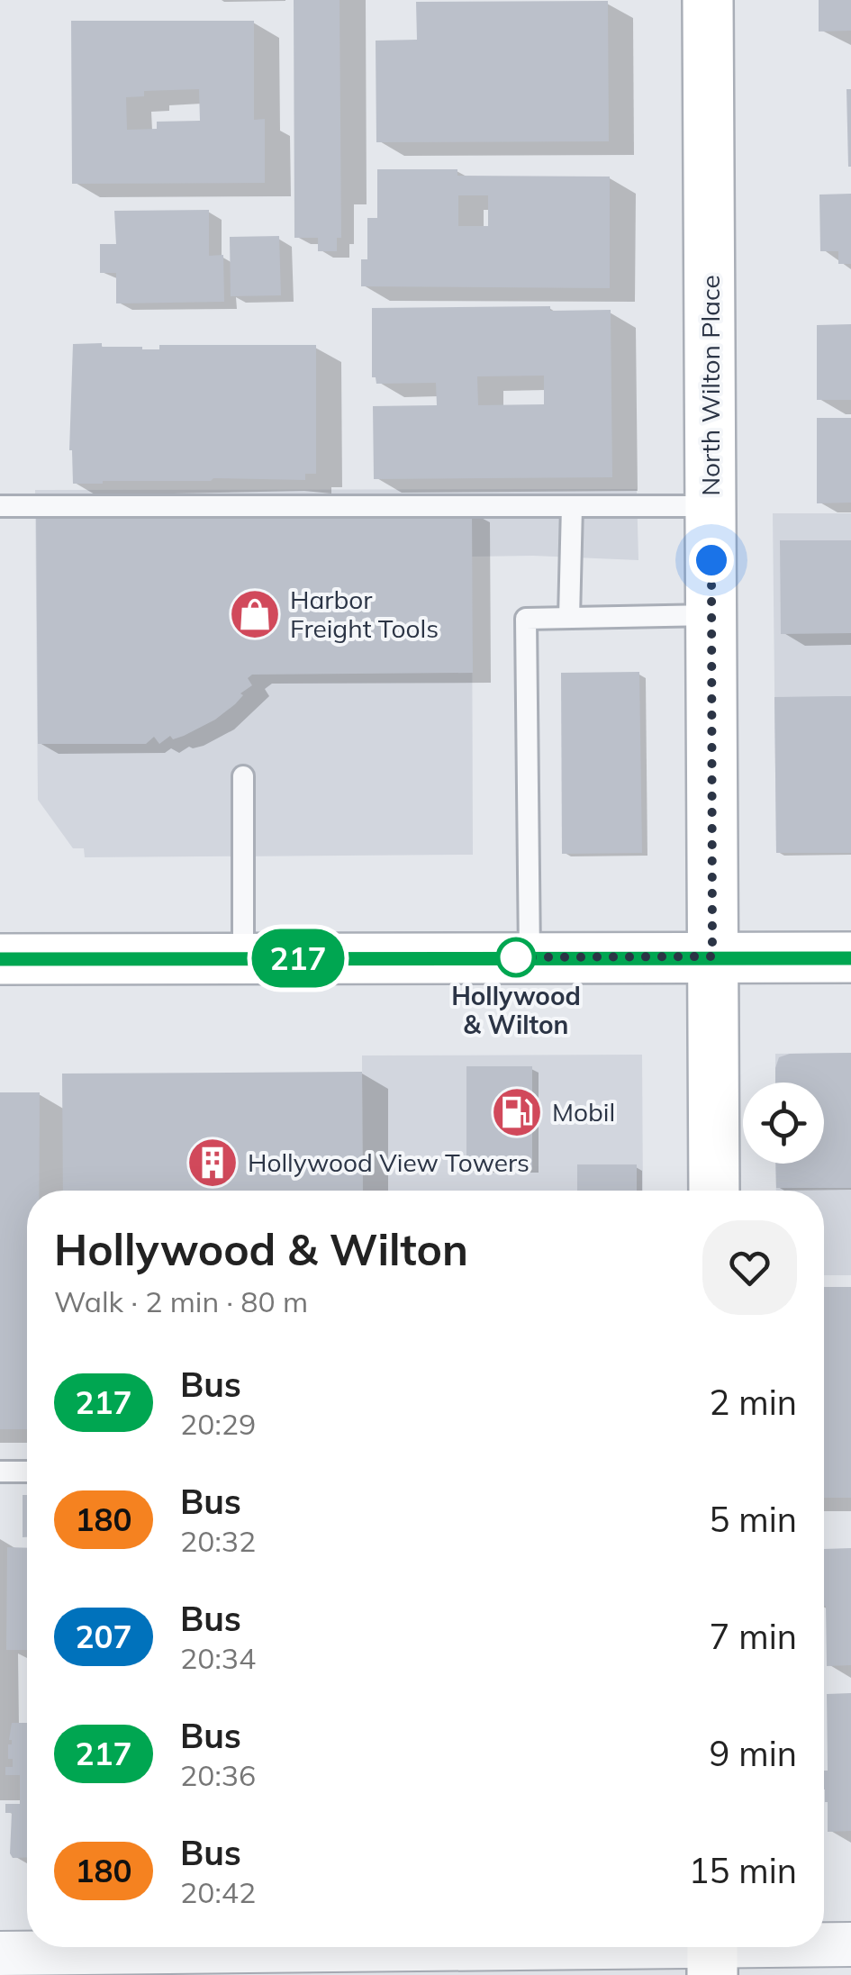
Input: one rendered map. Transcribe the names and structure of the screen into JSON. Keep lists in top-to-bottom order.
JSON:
{
  "streets": {
    "street": ["North Wilton Place"]
  },
  "places": {
    "shop": ["Harbor Freight Tools"],
    "other": ["Hollywood & Wilton"],
    "fuel station": ["Mobil"],
    "building": ["Hollywood View Towers"]
  },
  "lines": ["bus line 217"],
  "page": {
    "on_map": "217",
    "heading": ["Hollywood & Wilton", "Walk · 2 min · 80 m"],
    "list": [
      {
        "mark": "217",
        "name": "Bus",
        "note": "20:29",
        "value": "2 min"
      },
      {
        "mark": "180",
        "name": "Bus",
        "note": "20:32",
        "value": "5 min"
      },
      {
        "mark": "207",
        "name": "Bus",
        "note": "20:34",
        "value": "7 min"
      },
      {
        "mark": "217",
        "name": "Bus",
        "note": "20:36",
        "value": "9 min"
      },
      {
        "mark": "180",
        "name": "Bus",
        "note": "20:42",
        "value": "15 min"
      }
    ]
  }
}
